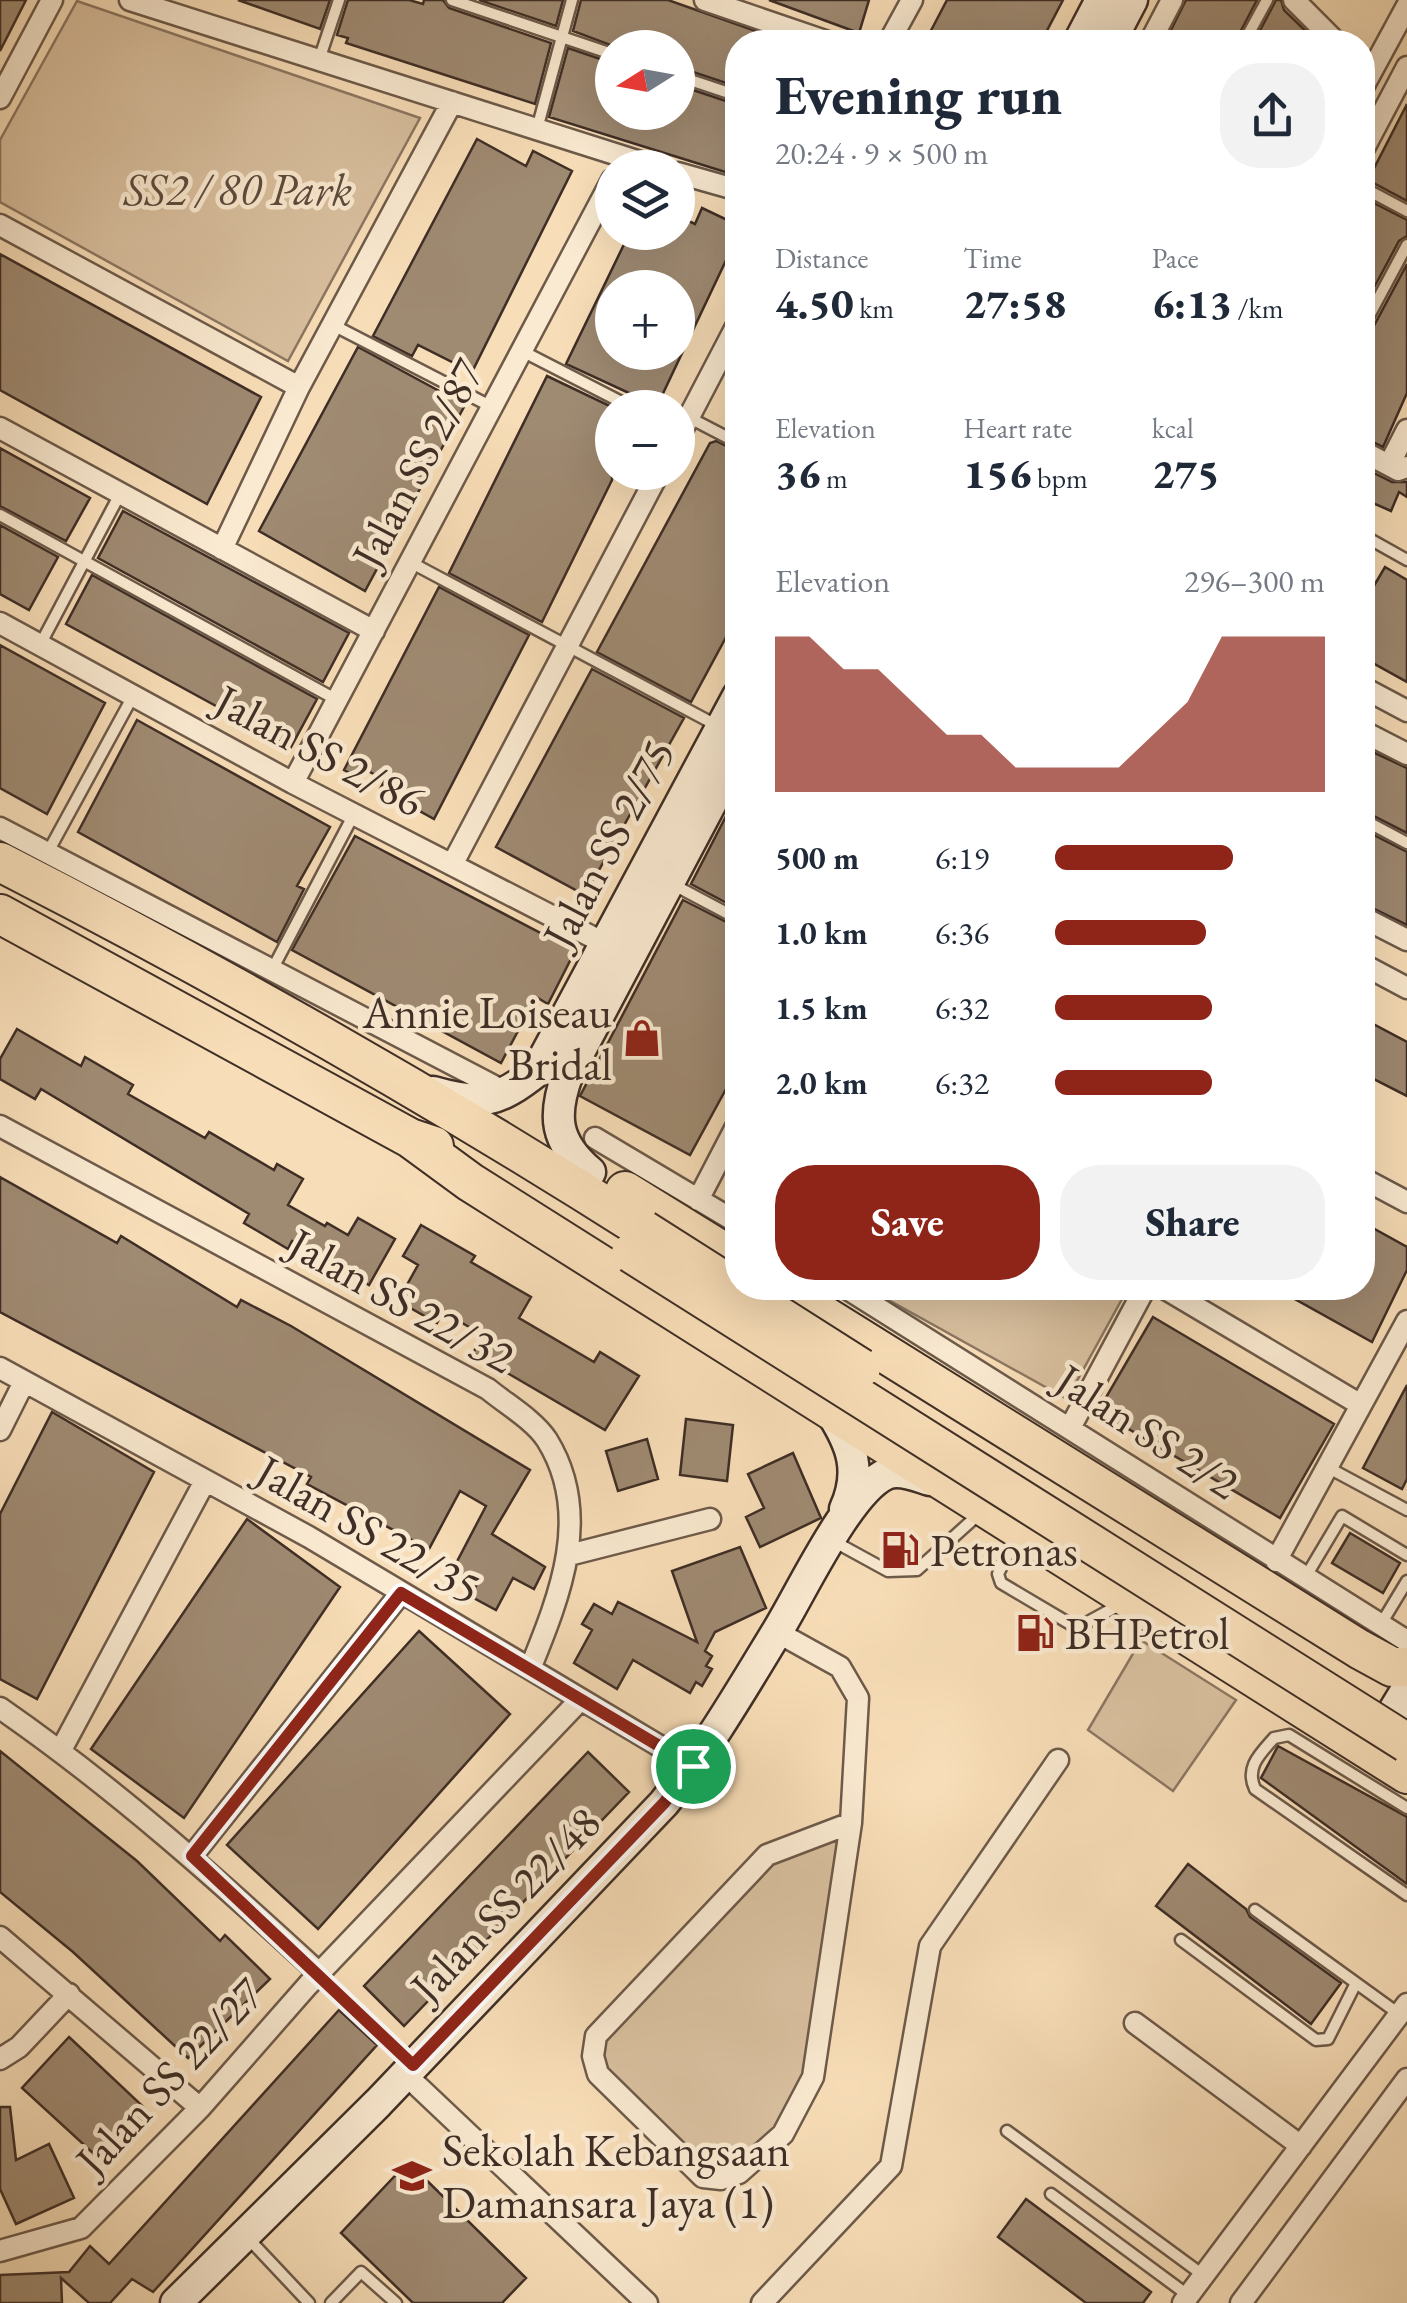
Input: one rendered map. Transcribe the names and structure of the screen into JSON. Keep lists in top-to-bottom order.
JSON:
{
  "streets": {
    "street": [
      "Jalan SS 2/87",
      "Jalan SS 2/86",
      "Jalan SS 2/75",
      "Jalan SS 22/32",
      "Jalan SS 2/2",
      "Jalan SS 22/35",
      "Jalan SS 22/48",
      "Jalan SS 22/27"
    ]
  },
  "crossings": [
    ["Jalan SS 2/87", "Jalan SS 2/86"],
    ["Jalan SS 2/86", "Jalan SS 2/75"],
    ["Jalan SS 22/32", "Jalan SS 22/35"],
    ["Jalan SS 22/35", "Jalan SS 22/48"],
    ["Jalan SS 22/35", "Jalan SS 22/27"]
  ],
  "parks": ["SS2 / 80 Park"],
  "places": {
    "shop": ["Annie Loiseau Bridal"],
    "fuel station": ["Petronas", "BHPetrol"],
    "school or university": ["Sekolah Kebangsaan Damansara Jaya (1)"]
  },
  "north": "left",
  "page": {
    "map_buttons": ["+", "−"],
    "heading": ["Evening run", "20:24 · 9 × 500 m"],
    "stats": [
      ["Distance", "4.50 km"],
      ["Time", "27:58"],
      ["Pace", "6:13 /km"],
      ["Elevation", "36 m"],
      ["Heart rate", "156 bpm"],
      ["kcal", "275"]
    ],
    "chart": ["Elevation", "296–300 m"],
    "list": [
      {
        "name": "500 m",
        "note": "6:19"
      },
      {
        "name": "1.0 km",
        "note": "6:36"
      },
      {
        "name": "1.5 km",
        "note": "6:32"
      },
      {
        "name": "2.0 km",
        "note": "6:32"
      }
    ],
    "buttons": ["Save", "Share"]
  }
}
